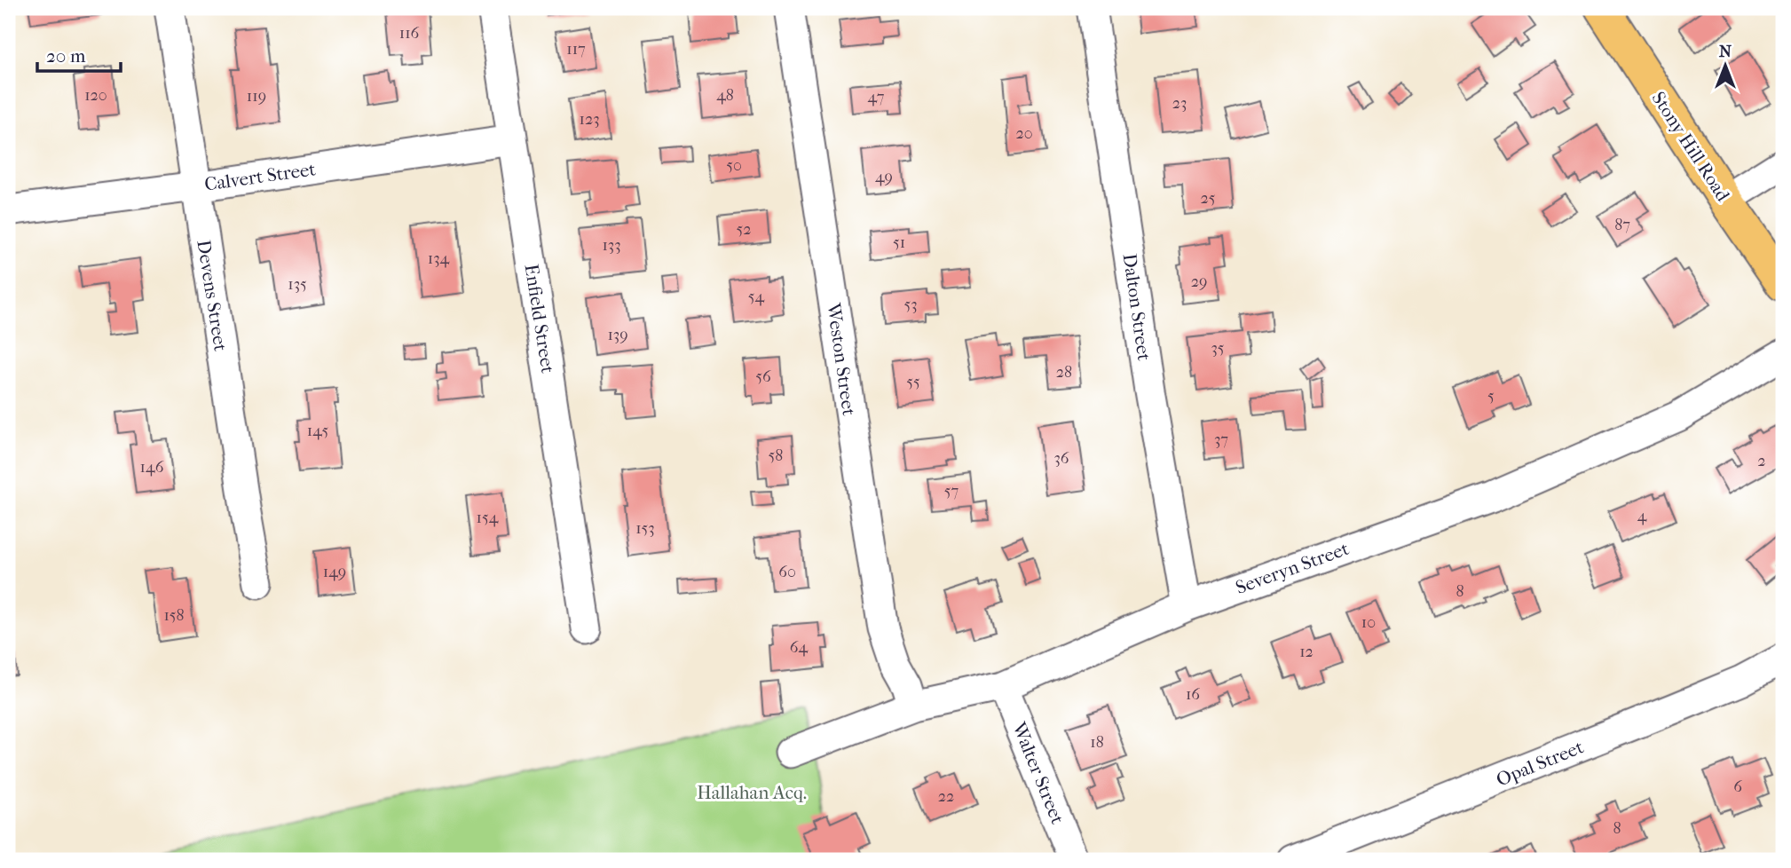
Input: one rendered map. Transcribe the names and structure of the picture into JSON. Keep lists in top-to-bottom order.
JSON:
{
  "streets": {
    "main road": ["Stony Hill Road"],
    "street": [
      "Calvert Street",
      "Devens Street",
      "Dalton Street",
      "Enfield Street",
      "Weston Street",
      "Severyn Street",
      "Opal Street",
      "Walter Street"
    ]
  },
  "crossings": [
    ["Calvert Street", "Devens Street"],
    ["Calvert Street", "Enfield Street"],
    ["Dalton Street", "Severyn Street"],
    ["Weston Street", "Severyn Street"],
    ["Severyn Street", "Walter Street"]
  ],
  "parks": ["Hallahan Acq."],
  "house_numbers": [
    "116",
    "117",
    "120",
    "48",
    "119",
    "47",
    "23",
    "123",
    "20",
    "50",
    "49",
    "25",
    "87",
    "52",
    "51",
    "133",
    "134",
    "29",
    "135",
    "54",
    "53",
    "139",
    "35",
    "28",
    "56",
    "55",
    "5",
    "145",
    "37",
    "58",
    "36",
    "2",
    "146",
    "57",
    "4",
    "154",
    "153",
    "149",
    "60",
    "8",
    "158",
    "10",
    "64",
    "12",
    "16",
    "18",
    "6",
    "22",
    "8"
  ],
  "scale_bar": "20 m",
  "north": "top"
}
